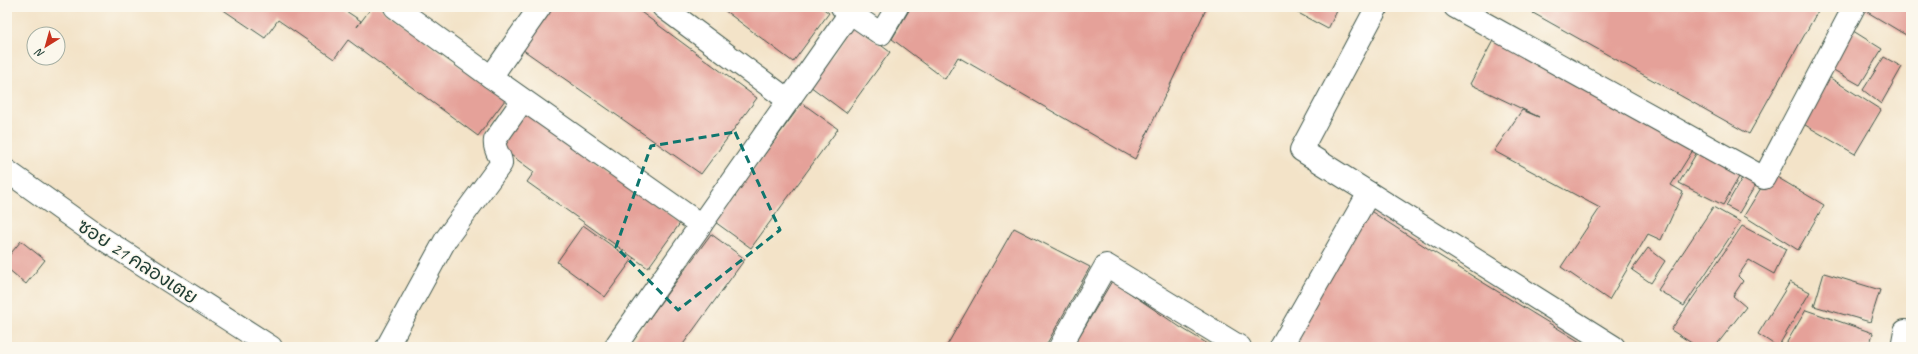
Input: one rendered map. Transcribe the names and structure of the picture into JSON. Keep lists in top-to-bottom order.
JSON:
{
  "streets": {
    "street": ["ซอย 21 คลองเตย"]
  },
  "north": "bottom left"
}
